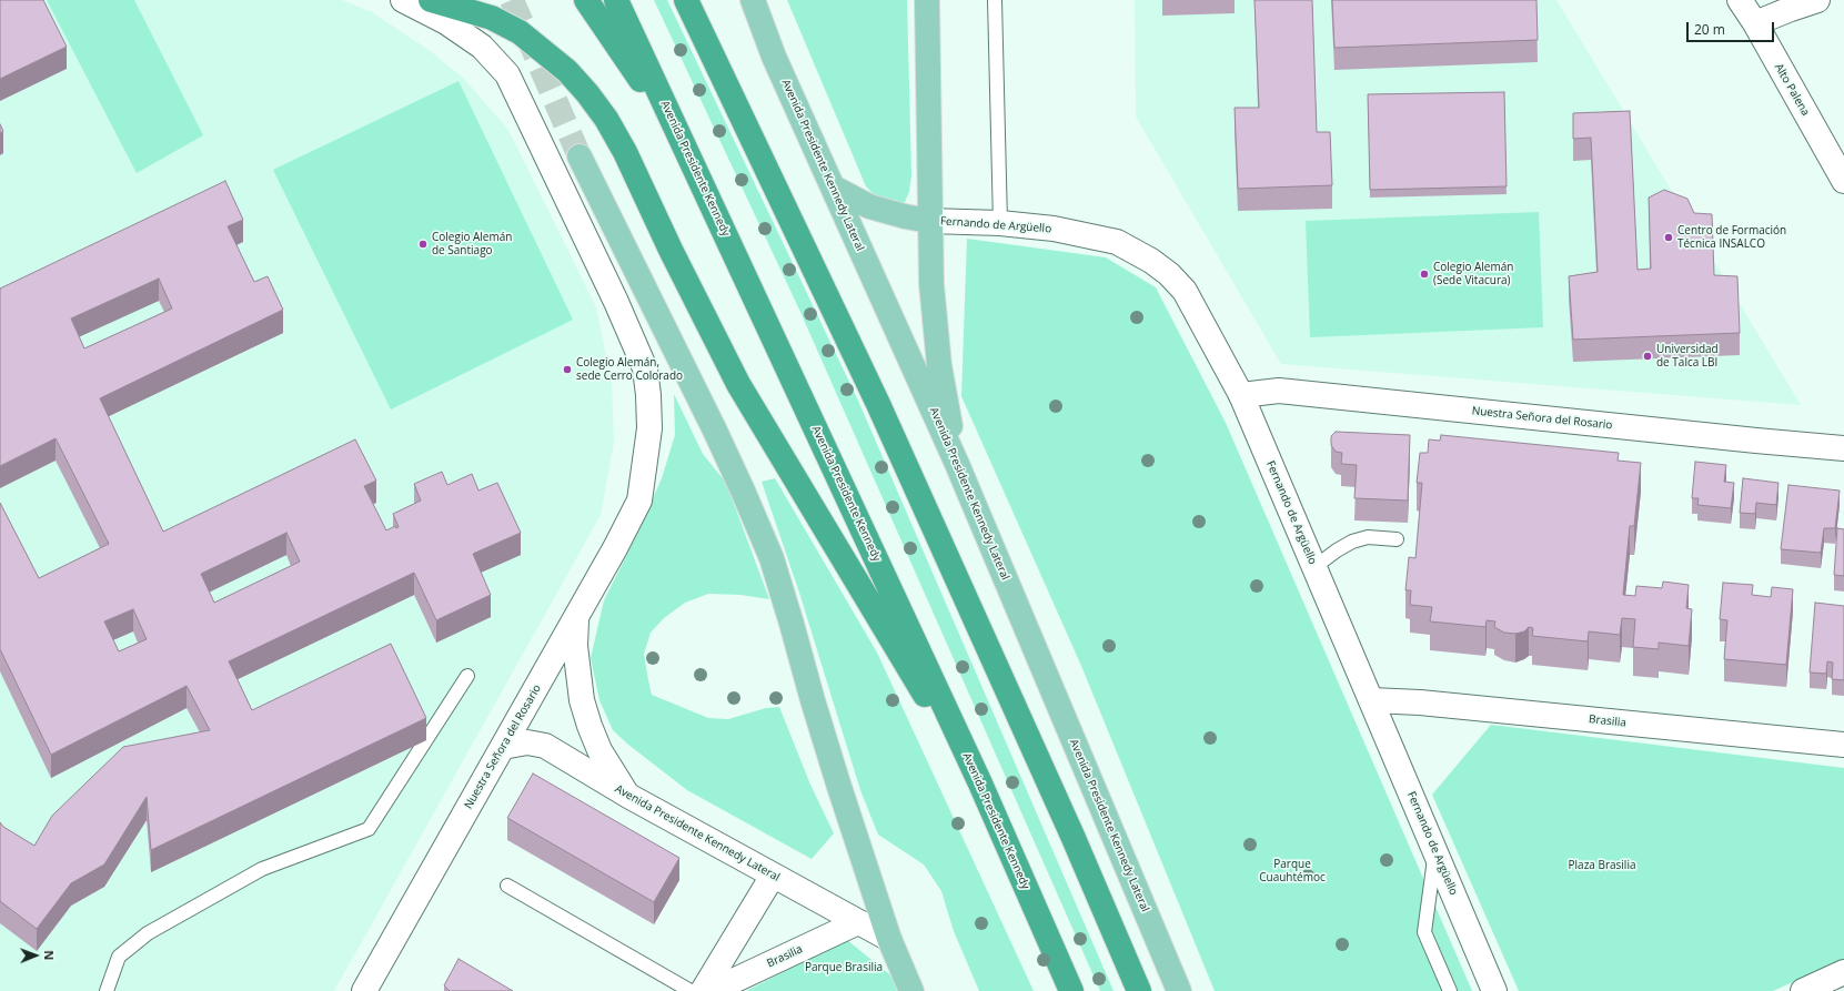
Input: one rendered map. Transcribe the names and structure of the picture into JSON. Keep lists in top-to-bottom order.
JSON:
{
  "streets": {
    "highway": ["Avenida Presidente Kennedy"],
    "main road": ["Avenida Presidente Kennedy Lateral"],
    "street": [
      "Alto Palena",
      "Fernando de Argüello",
      "Nuestra Señora del Rosario",
      "Brasilia"
    ]
  },
  "crossings": [
    ["Avenida Presidente Kennedy Lateral", "Nuestra Señora del Rosario"],
    ["Avenida Presidente Kennedy Lateral", "Brasilia"],
    ["Fernando de Argüello", "Nuestra Señora del Rosario"],
    ["Fernando de Argüello", "Brasilia"]
  ],
  "parks": ["Parque Cuauhtémoc", "Plaza Brasilia", "Parque Brasilia"],
  "places": [
    "Centro de Formación Técnica INSALCO",
    "Colegio Alemán de Santiago",
    "Colegio Alemán (Sede Vitacura)",
    "Universidad de Talca LBI",
    "Colegio Alemán, sede Cerro Colorado"
  ],
  "scale_bar": "20 m",
  "north": "right"
}
